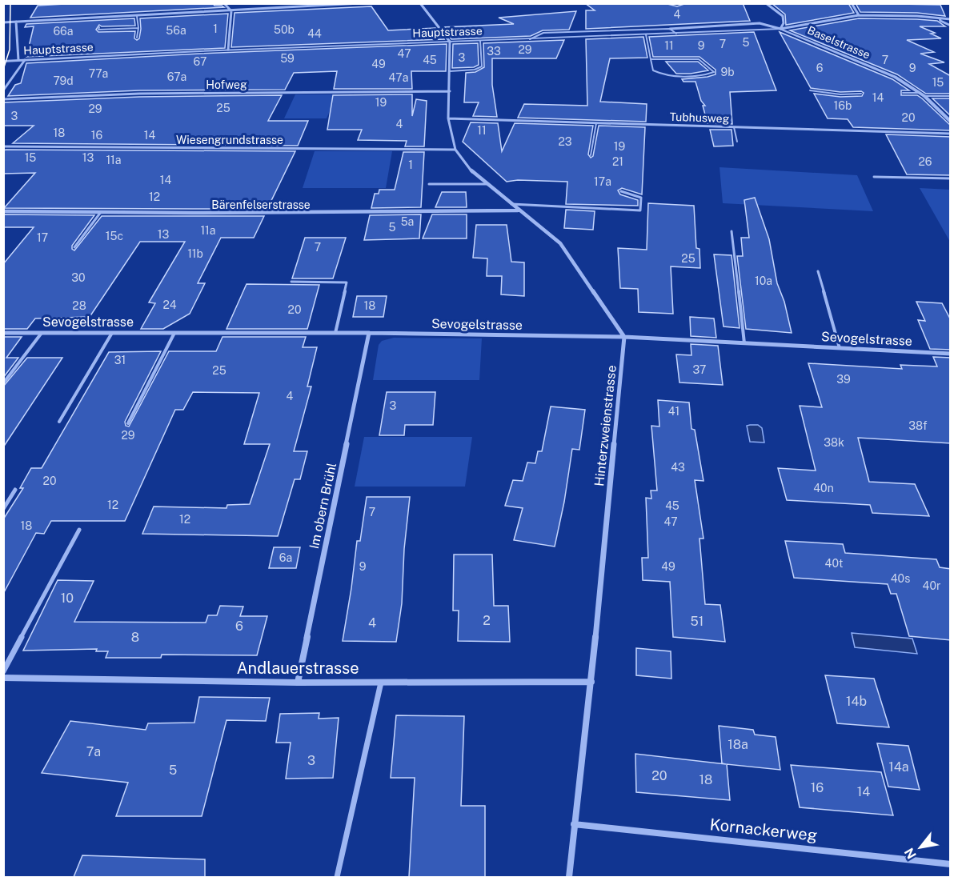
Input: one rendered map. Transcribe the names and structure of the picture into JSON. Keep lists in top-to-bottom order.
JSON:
{
  "streets": {
    "street": [
      "Hauptstrasse",
      "Baselstrasse",
      "Hofweg",
      "Tubhusweg",
      "Wiesengrundstrasse",
      "Bärenfelserstrasse",
      "Sevogelstrasse",
      "Hinterzweienstrasse",
      "Im obern Brühl",
      "Andlauerstrasse",
      "Kornackerweg"
    ]
  },
  "crossings": [
    ["Hauptstrasse", "Baselstrasse"],
    ["Sevogelstrasse", "Hinterzweienstrasse"],
    ["Sevogelstrasse", "Im obern Brühl"],
    ["Hinterzweienstrasse", "Andlauerstrasse"],
    ["Hinterzweienstrasse", "Kornackerweg"],
    ["Im obern Brühl", "Andlauerstrasse"]
  ],
  "house_numbers": [
    "4",
    "1",
    "50b",
    "56a",
    "66a",
    "44",
    "5",
    "7",
    "11",
    "9",
    "29",
    "33",
    "47",
    "3",
    "59",
    "45",
    "7",
    "67",
    "49",
    "6",
    "9",
    "9b",
    "77a",
    "67a",
    "47a",
    "79d",
    "15",
    "14",
    "19",
    "16b",
    "25",
    "29",
    "3",
    "20",
    "4",
    "11",
    "18",
    "16",
    "14",
    "23",
    "19",
    "15",
    "13",
    "11a",
    "21",
    "26",
    "1",
    "14",
    "17a",
    "12",
    "5a",
    "5",
    "11a",
    "13",
    "15c",
    "17",
    "7",
    "11b",
    "25",
    "30",
    "10a",
    "24",
    "28",
    "18",
    "20",
    "31",
    "37",
    "25",
    "39",
    "4",
    "3",
    "41",
    "38f",
    "29",
    "38k",
    "43",
    "20",
    "40n",
    "12",
    "45",
    "7",
    "12",
    "47",
    "18",
    "6a",
    "40t",
    "9",
    "49",
    "40s",
    "40r",
    "10",
    "2",
    "51",
    "4",
    "6",
    "8",
    "14b",
    "18a",
    "7a",
    "3",
    "14a",
    "5",
    "20",
    "18",
    "16",
    "14"
  ],
  "north": "bottom left"
}
